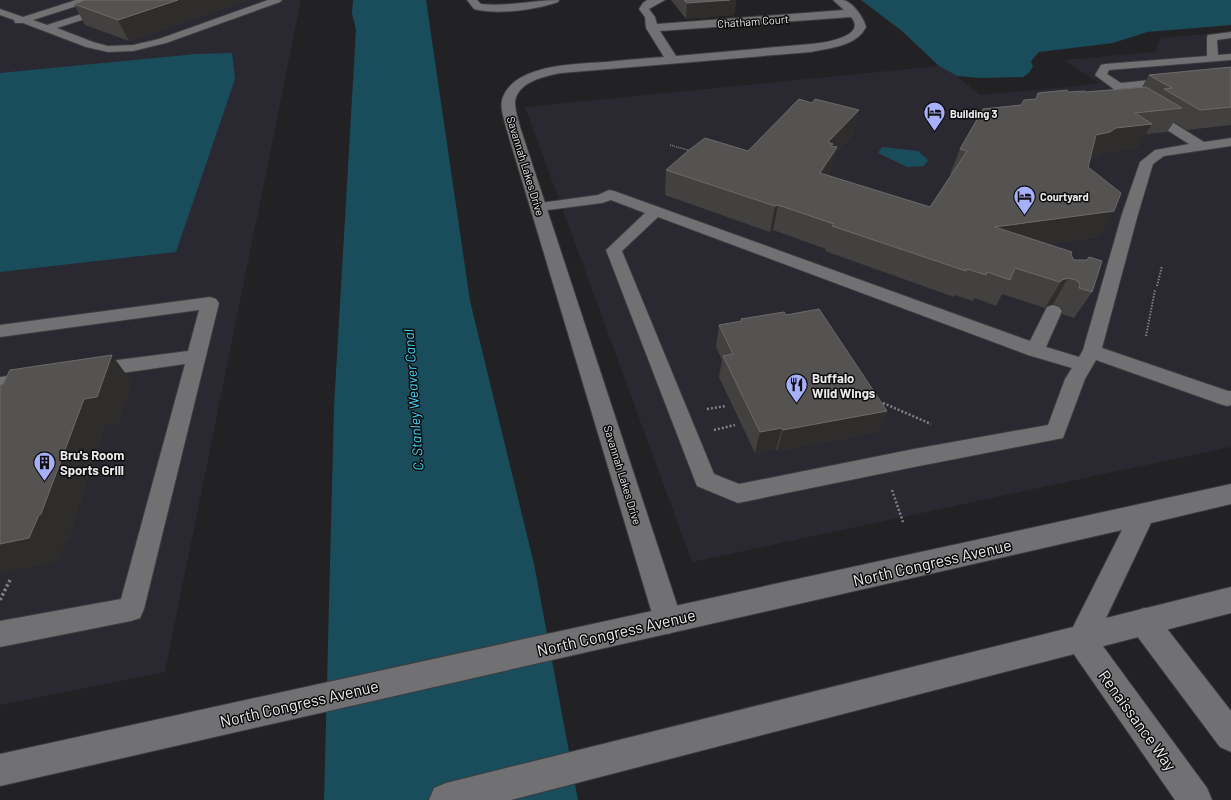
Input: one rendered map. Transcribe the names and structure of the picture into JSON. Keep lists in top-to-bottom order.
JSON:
{
  "streets": {
    "street": [
      "Chatham Court",
      "Savannah Lakes Drive",
      "North Congress Avenue",
      "Renaissance Way"
    ]
  },
  "crossings": [
    ["Chatham Court", "Savannah Lakes Drive"],
    ["Savannah Lakes Drive", "North Congress Avenue"]
  ],
  "water": ["C. Stanley Weaver Canal"],
  "places": {
    "hotel": ["Building 3", "Courtyard"],
    "restaurant": ["Buffalo Wild Wings"],
    "building": ["Bru's Room Sports Grill"]
  }
}
